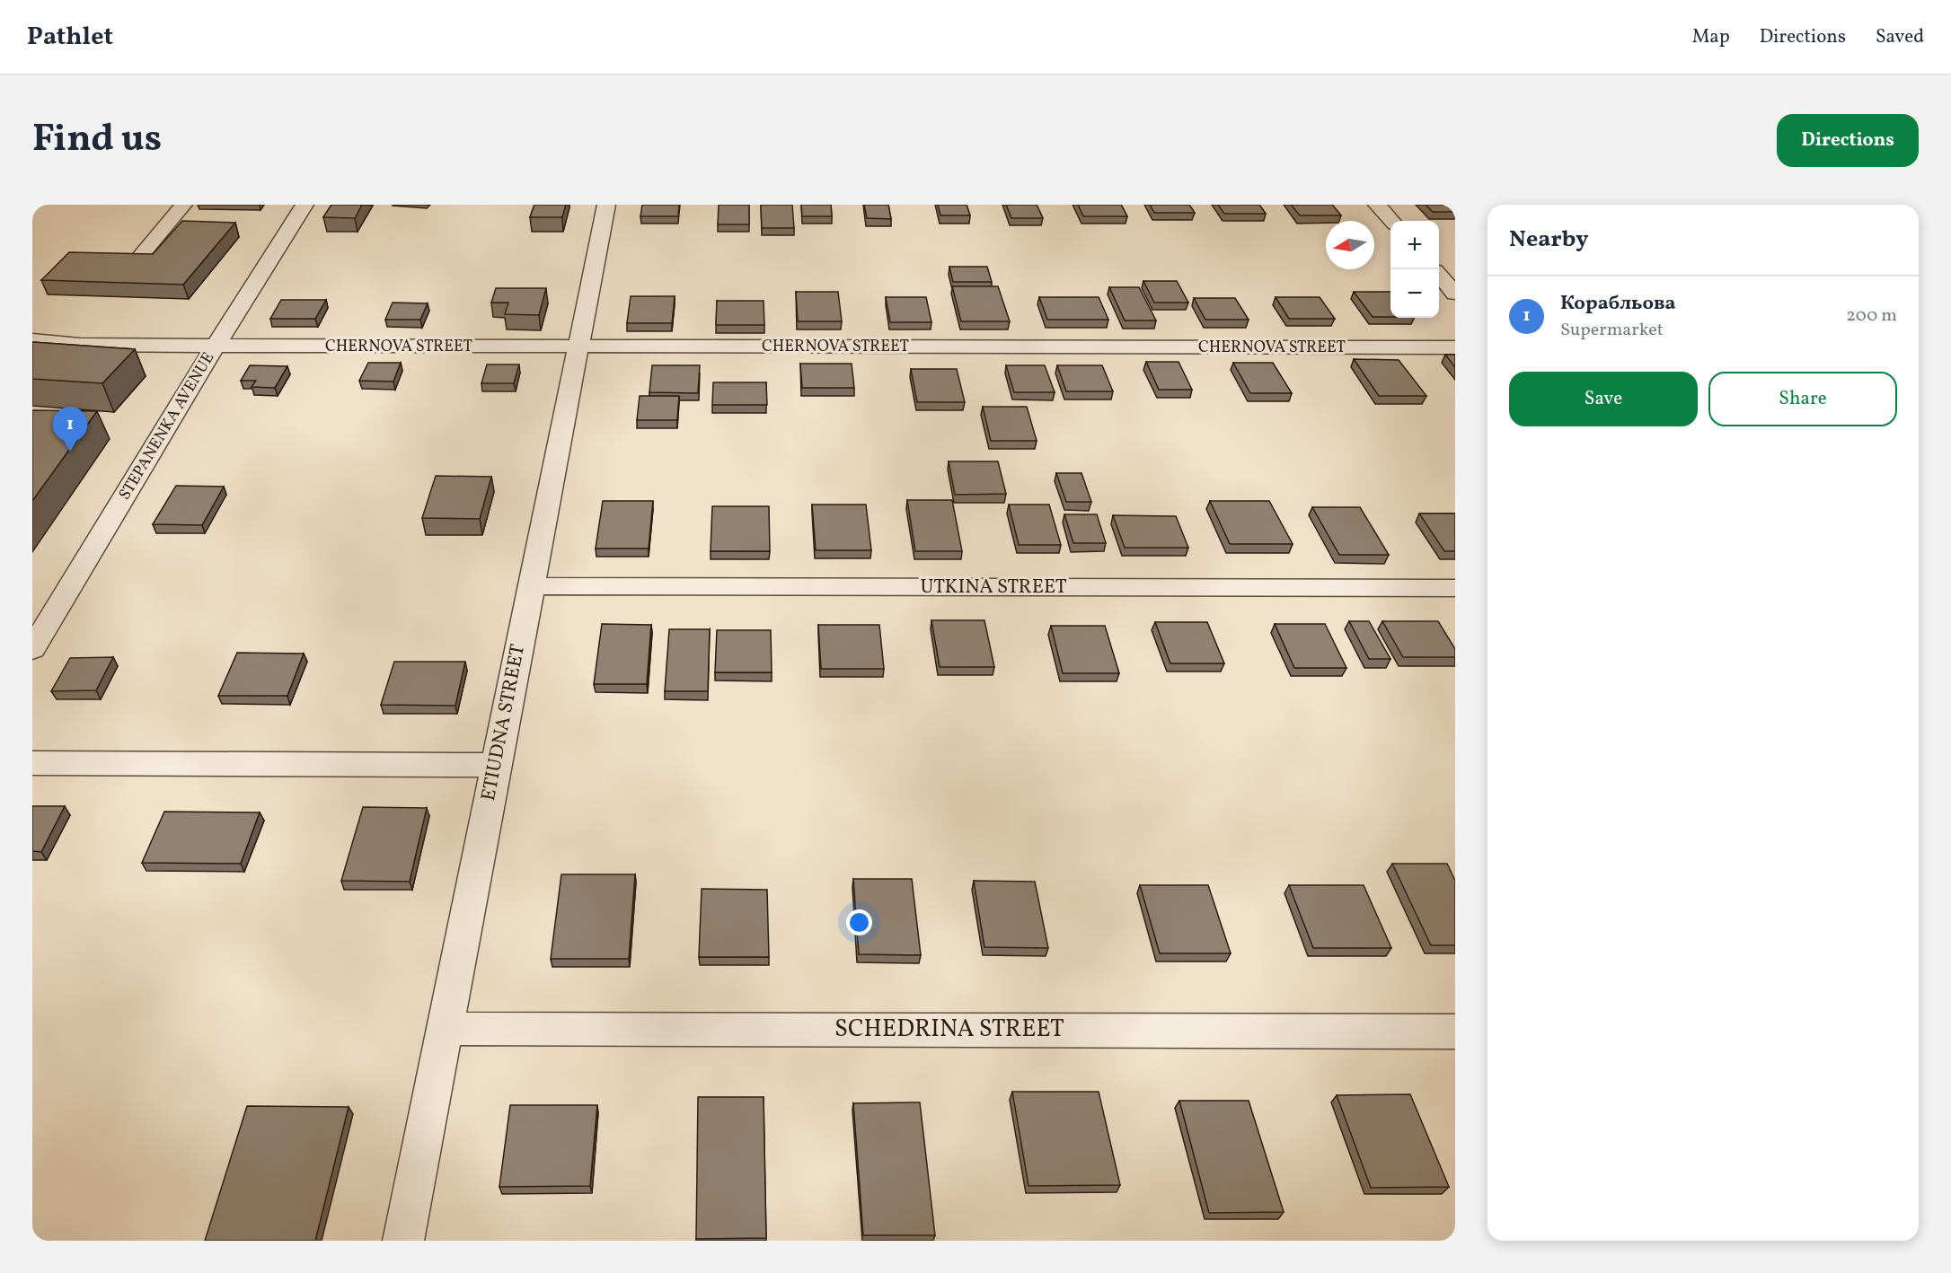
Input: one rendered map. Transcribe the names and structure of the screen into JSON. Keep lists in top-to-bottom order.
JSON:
{
  "streets": {
    "street": [
      "CHERNOVA STREET",
      "STEPANENKA AVENUE",
      "UTKINA STREET",
      "ETIUDNA STREET",
      "SCHEDRINA STREET"
    ]
  },
  "crossings": [
    ["CHERNOVA STREET", "STEPANENKA AVENUE"],
    ["CHERNOVA STREET", "ETIUDNA STREET"],
    ["UTKINA STREET", "ETIUDNA STREET"],
    ["ETIUDNA STREET", "SCHEDRINA STREET"]
  ],
  "north": "left",
  "page": {
    "header": "Pathlet",
    "nav": ["Map", "Directions", "Saved"],
    "title": "Find us",
    "buttons": [
      "Directions",
      ["Save", "Share"]
    ],
    "heading": "Nearby",
    "map_buttons": ["+", "−"],
    "list": [
      {
        "mark": "1",
        "name": "Корабльова",
        "note": "Supermarket",
        "value": "200 m"
      }
    ],
    "pins": "1"
  }
}
